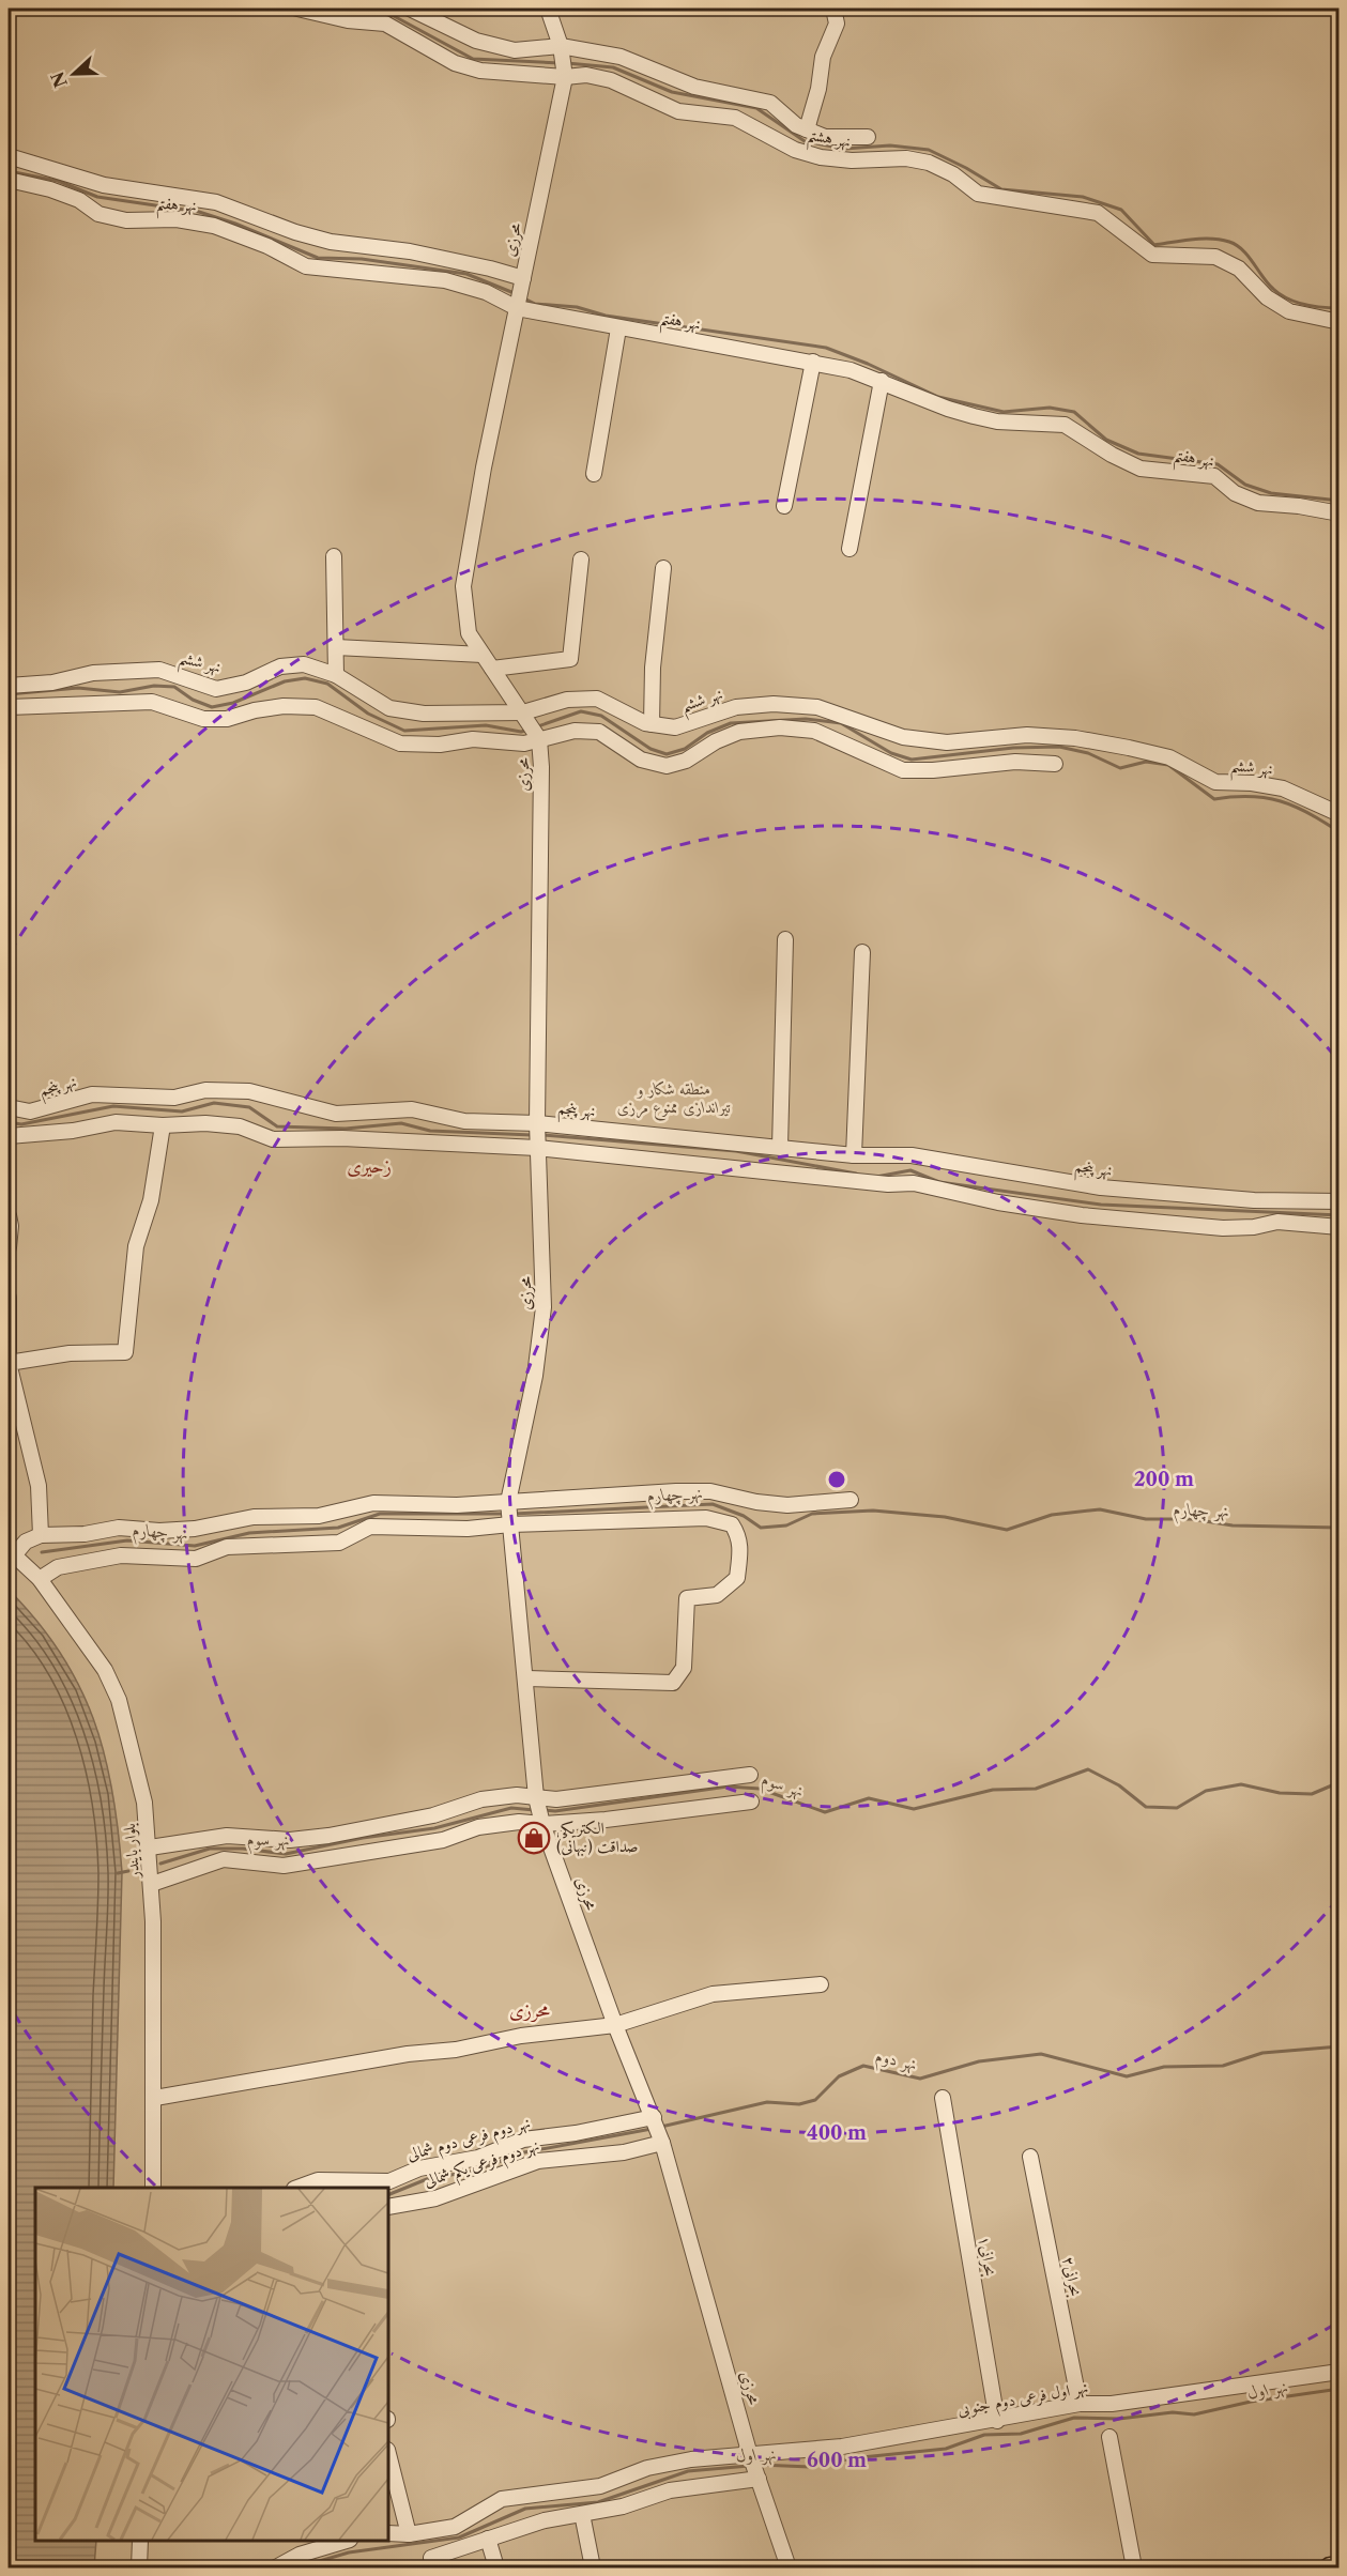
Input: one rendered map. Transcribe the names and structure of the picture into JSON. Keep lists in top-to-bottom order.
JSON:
{
  "streets": {
    "street": [
      "نهر هشتم",
      "نهر هفتم",
      "محرزی",
      "نهر ششم",
      "نهر پنجم",
      "بلوار بایندر",
      "نهر دوم فرعی دوم شمالی",
      "نهر دوم فرعی یکم شمالی",
      "بحرانی۱",
      "بحرانی۲",
      "نهر اول فرعی دوم جنوبی"
    ]
  },
  "crossings": [
    ["نهر هشتم", "محرزی"],
    ["نهر هفتم", "محرزی"],
    ["محرزی", "نهر ششم"],
    ["محرزی", "نهر پنجم"],
    ["محرزی", "نهر دوم فرعی دوم شمالی"],
    ["محرزی", "نهر دوم فرعی یکم شمالی"],
    ["محرزی", "نهر اول فرعی دوم جنوبی"],
    ["نهر دوم فرعی دوم شمالی", "نهر دوم فرعی یکم شمالی"],
    ["بحرانی۱", "نهر اول فرعی دوم جنوبی"],
    ["بحرانی۲", "نهر اول فرعی دوم جنوبی"]
  ],
  "districts": ["زحیری", "محرزی"],
  "water": [
    "نهر چهارم",
    "نهر سوم",
    "نهر دوم",
    "نهر اول"
  ],
  "parks": ["منطقه شکار و تیراندازی ممنوع مرزی"],
  "places": {
    "shop": ["الکتریکی صداقت (نبهانی)"]
  },
  "north": "left",
  "rings": ["200 m", "400 m", "600 m"]
}
